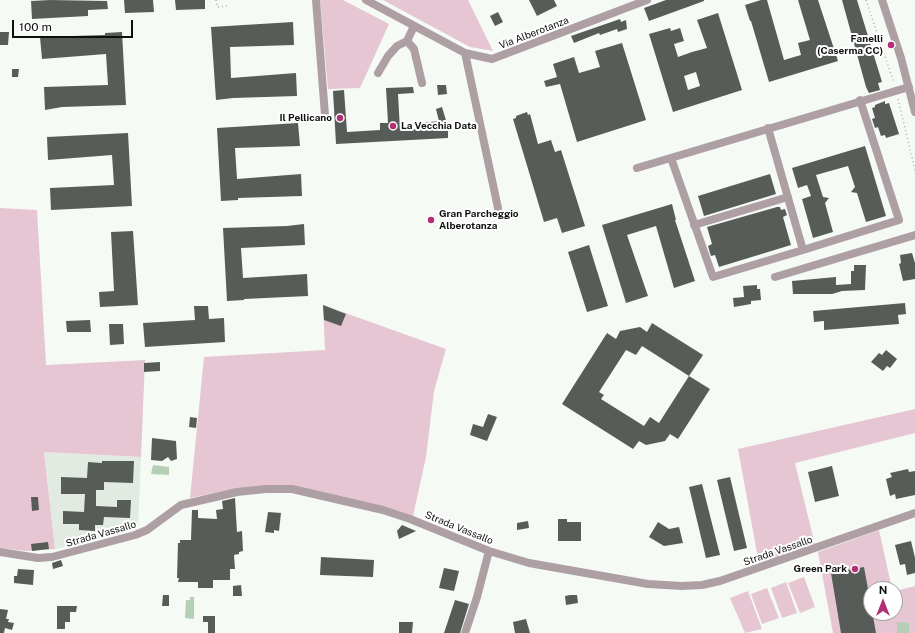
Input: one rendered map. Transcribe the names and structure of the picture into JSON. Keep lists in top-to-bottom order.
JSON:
{
  "streets": {
    "street": ["Via Alberotanza", "Strada Vassallo"]
  },
  "places": [
    "Fanelli (Caserma CC)",
    "Il Pellicano",
    "La Vecchia Data",
    "Gran Parcheggio Alberotanza",
    "Green Park"
  ],
  "scale_bar": "100 m",
  "north": "top"
}
